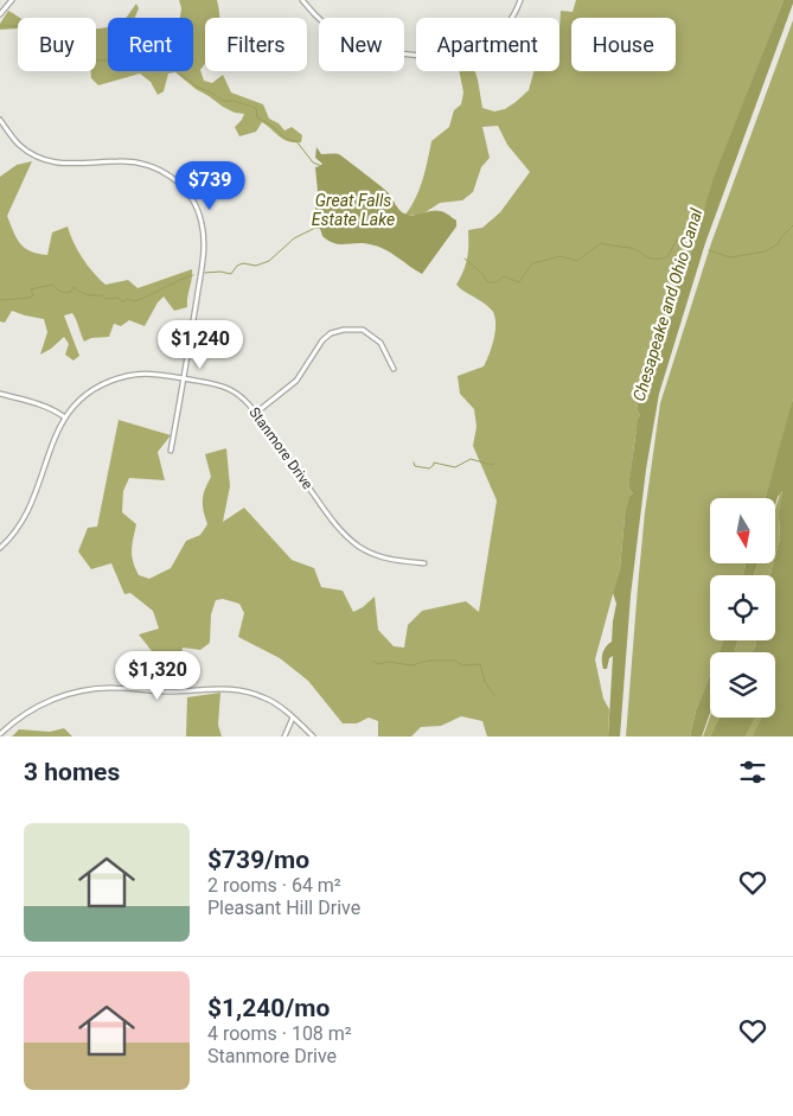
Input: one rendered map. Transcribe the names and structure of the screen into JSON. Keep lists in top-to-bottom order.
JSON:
{
  "streets": {
    "street": ["Stanmore Drive"]
  },
  "water": ["Great Falls Estate Lake", "Chesapeake and Ohio Canal"],
  "north": "bottom",
  "page": {
    "chip": [
      "Buy",
      "Rent",
      "Filters",
      "New",
      "Apartment",
      "House"
    ],
    "price": ["$739", "$1,240", "$1,320"],
    "heading": "3 homes",
    "list": [
      {
        "name": "$739/mo",
        "note": "2 rooms · 64 m² · Pleasant Hill Drive"
      },
      {
        "name": "$1,240/mo",
        "note": "4 rooms · 108 m² · Stanmore Drive"
      }
    ]
  }
}
